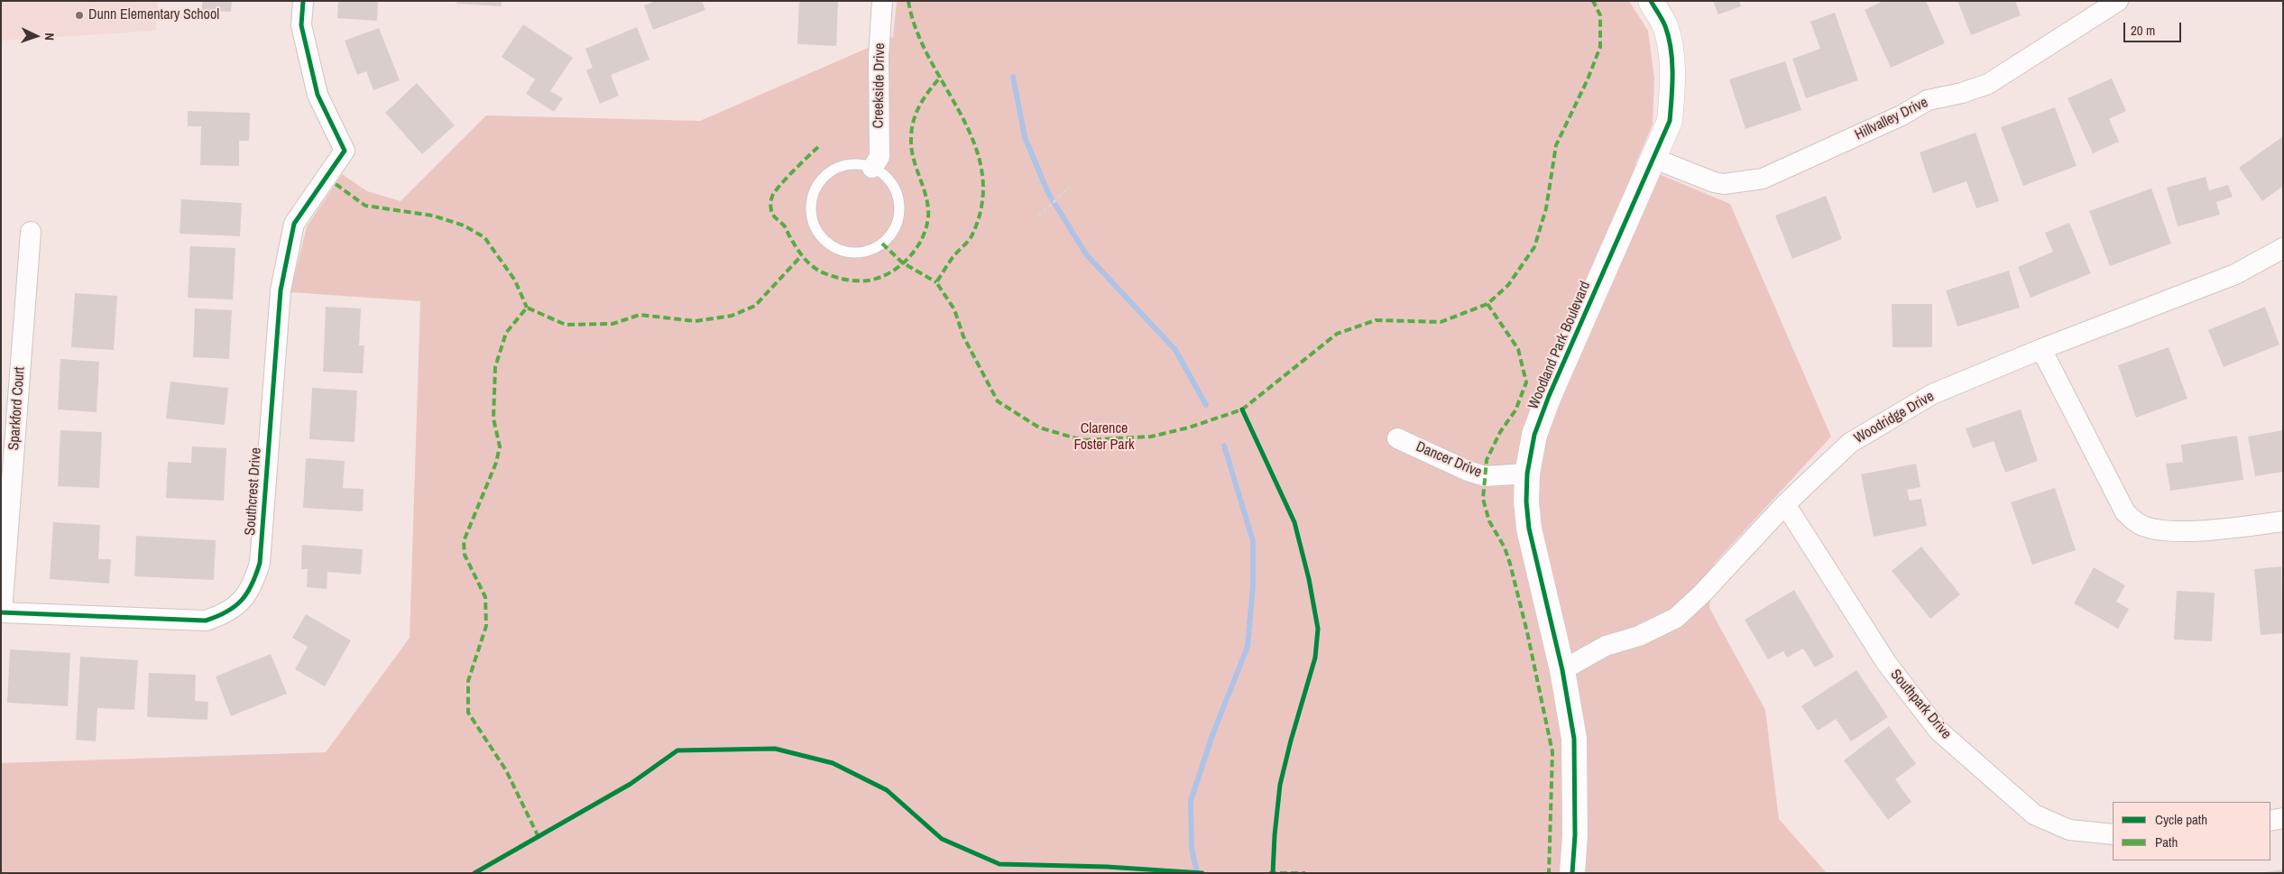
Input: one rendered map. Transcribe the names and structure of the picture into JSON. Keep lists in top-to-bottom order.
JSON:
{
  "streets": {
    "street": [
      "Creekside Drive",
      "Hillvalley Drive",
      "Woodland Park Boulevard",
      "Sparkford Court",
      "Woodridge Drive",
      "Dancer Drive",
      "Southcrest Drive",
      "Southpark Drive"
    ]
  },
  "crossings": [
    ["Hillvalley Drive", "Woodland Park Boulevard"],
    ["Woodland Park Boulevard", "Woodridge Drive"],
    ["Woodland Park Boulevard", "Dancer Drive"],
    ["Sparkford Court", "Southcrest Drive"],
    ["Woodridge Drive", "Southpark Drive"]
  ],
  "parks": ["Clarence Foster Park"],
  "places": ["Dunn Elementary School"],
  "legend": ["Cycle path", "Path"],
  "scale_bar": "20 m",
  "north": "right"
}
